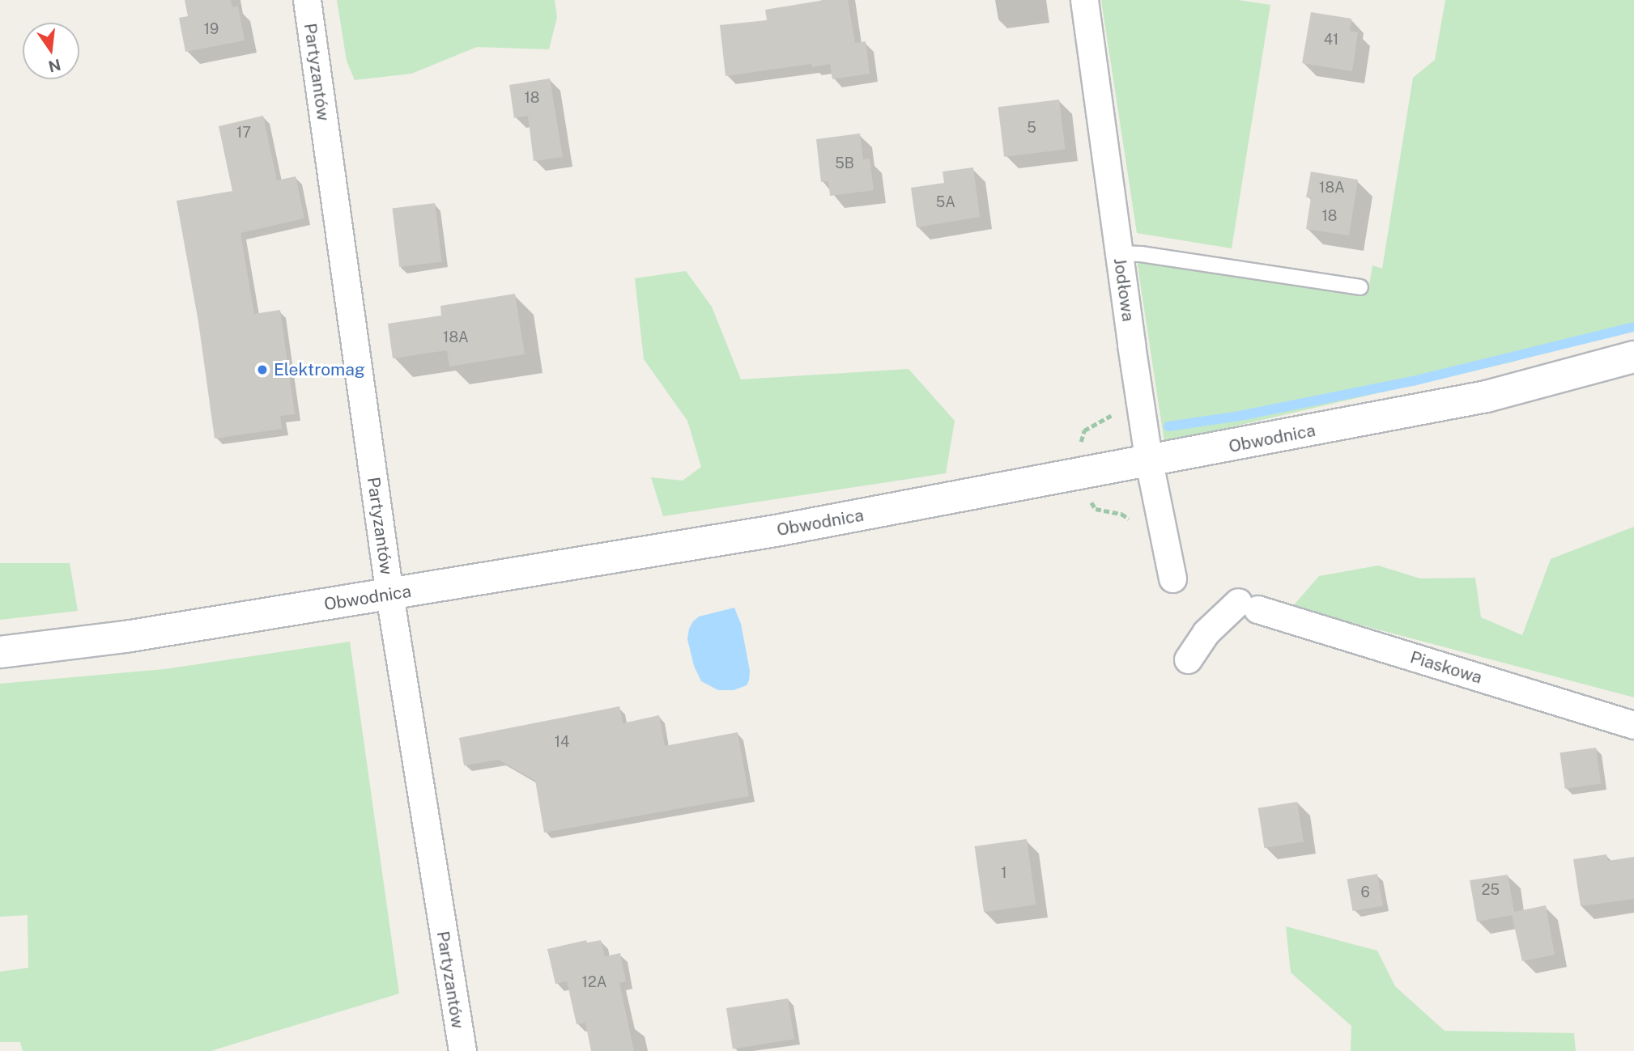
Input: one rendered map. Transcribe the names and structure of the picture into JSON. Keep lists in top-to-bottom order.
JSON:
{
  "streets": {
    "main road": ["Obwodnica"],
    "street": ["Partyzantów", "Jodłowa", "Piaskowa"]
  },
  "crossings": [
    ["Partyzantów", "Obwodnica"],
    ["Jodłowa", "Obwodnica"]
  ],
  "places": ["Elektromag"],
  "house_numbers": [
    "19",
    "41",
    "18",
    "5",
    "17",
    "5B",
    "18A",
    "5A",
    "18",
    "18A",
    "14",
    "1",
    "25",
    "6",
    "12A"
  ],
  "north": "bottom"
}
